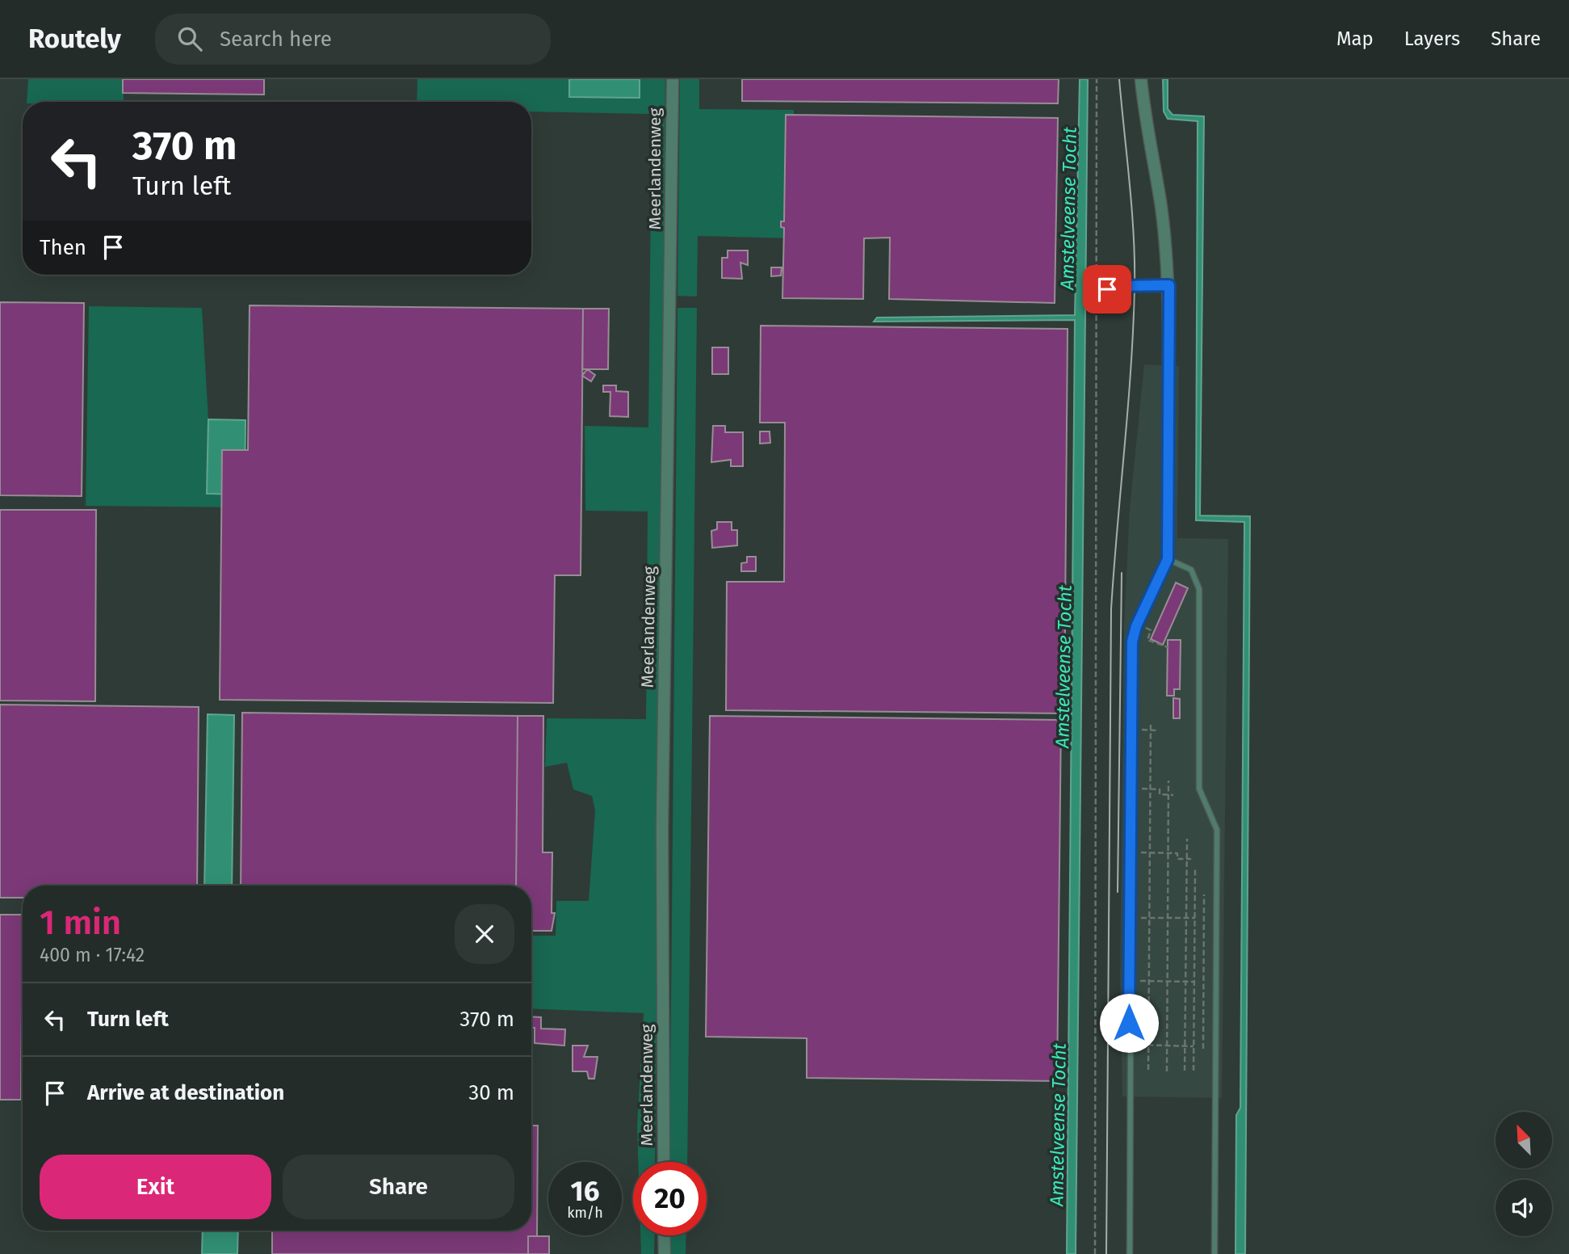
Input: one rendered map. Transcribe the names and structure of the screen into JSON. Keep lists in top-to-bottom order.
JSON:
{
  "streets": {
    "street": ["Meerlandenweg"]
  },
  "water": ["Amstelveense Tocht"],
  "north": "top left",
  "page": {
    "header": "Routely",
    "search": "Search here",
    "nav": ["Map", "Layers", "Share"],
    "turn": ["370 m", "Turn left"],
    "then": "Then",
    "heading": ["1 min", "400 m · 17:42"],
    "list": [
      {
        "name": "Turn left",
        "value": "370 m"
      },
      {
        "name": "Arrive at destination",
        "value": "30 m"
      }
    ],
    "buttons": ["Exit", "Share"],
    "speed": "16 km/h",
    "limit": "20"
  }
}
